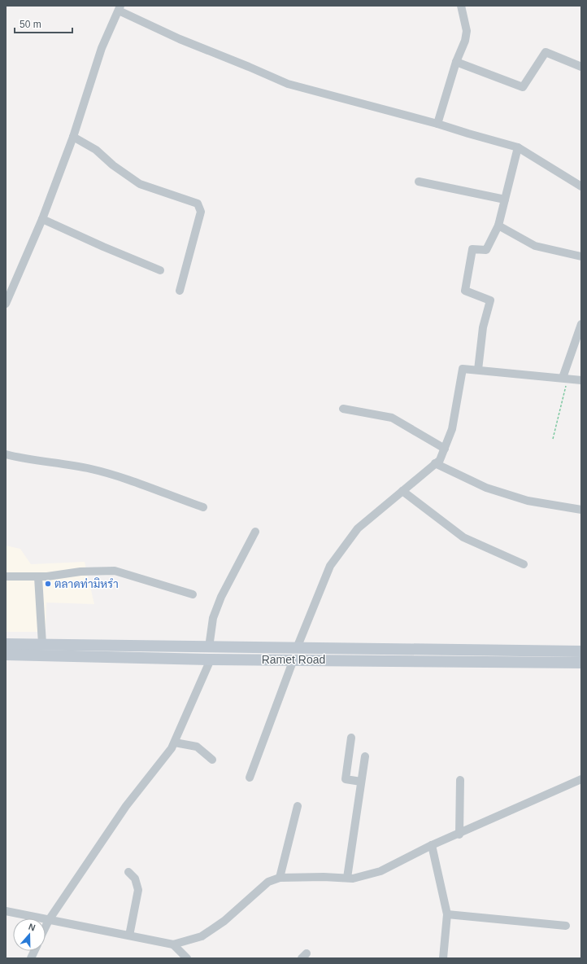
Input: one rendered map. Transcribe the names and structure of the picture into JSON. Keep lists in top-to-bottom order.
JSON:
{
  "streets": {
    "main road": ["Ramet Road"]
  },
  "places": ["ตลาดท่ามิหรำ"],
  "scale_bar": "50 m",
  "north": "top"
}
